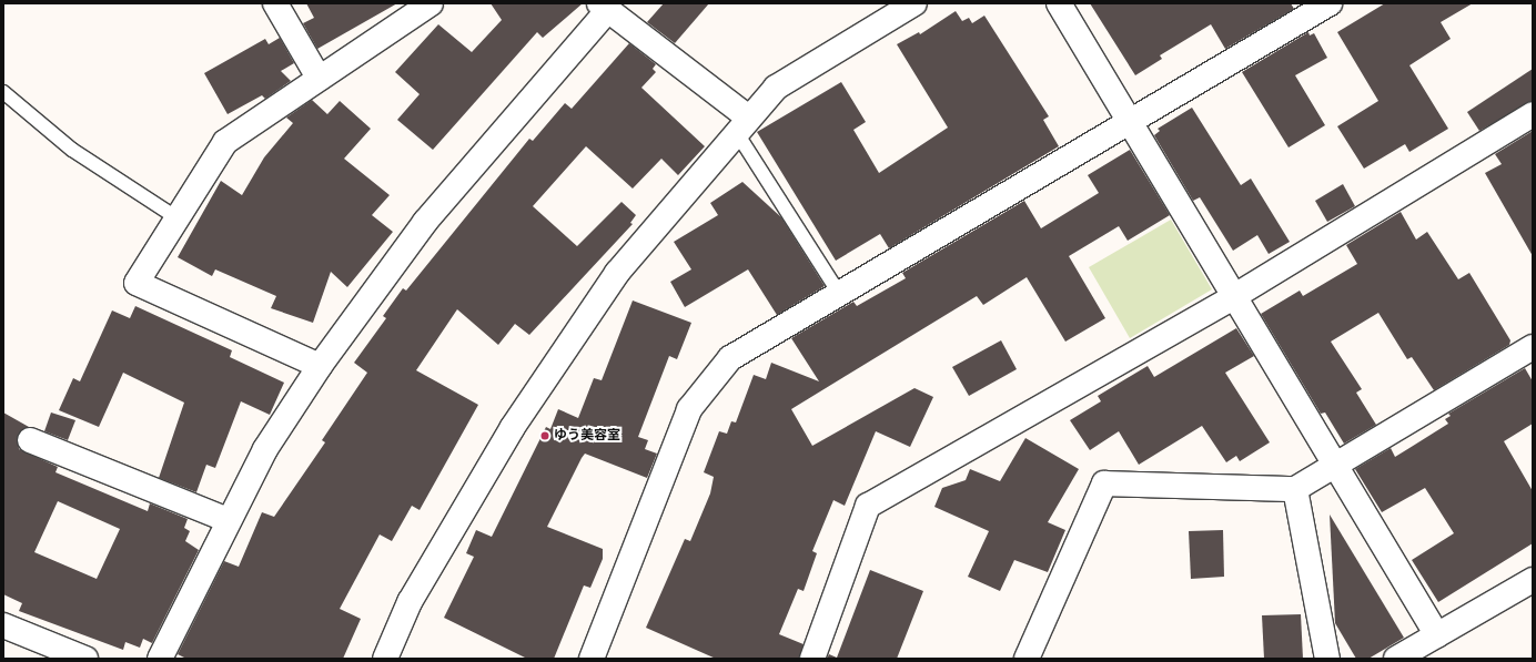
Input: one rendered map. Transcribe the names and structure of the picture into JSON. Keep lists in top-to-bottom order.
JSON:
{
  "places": ["ゆう美容室"]
}
